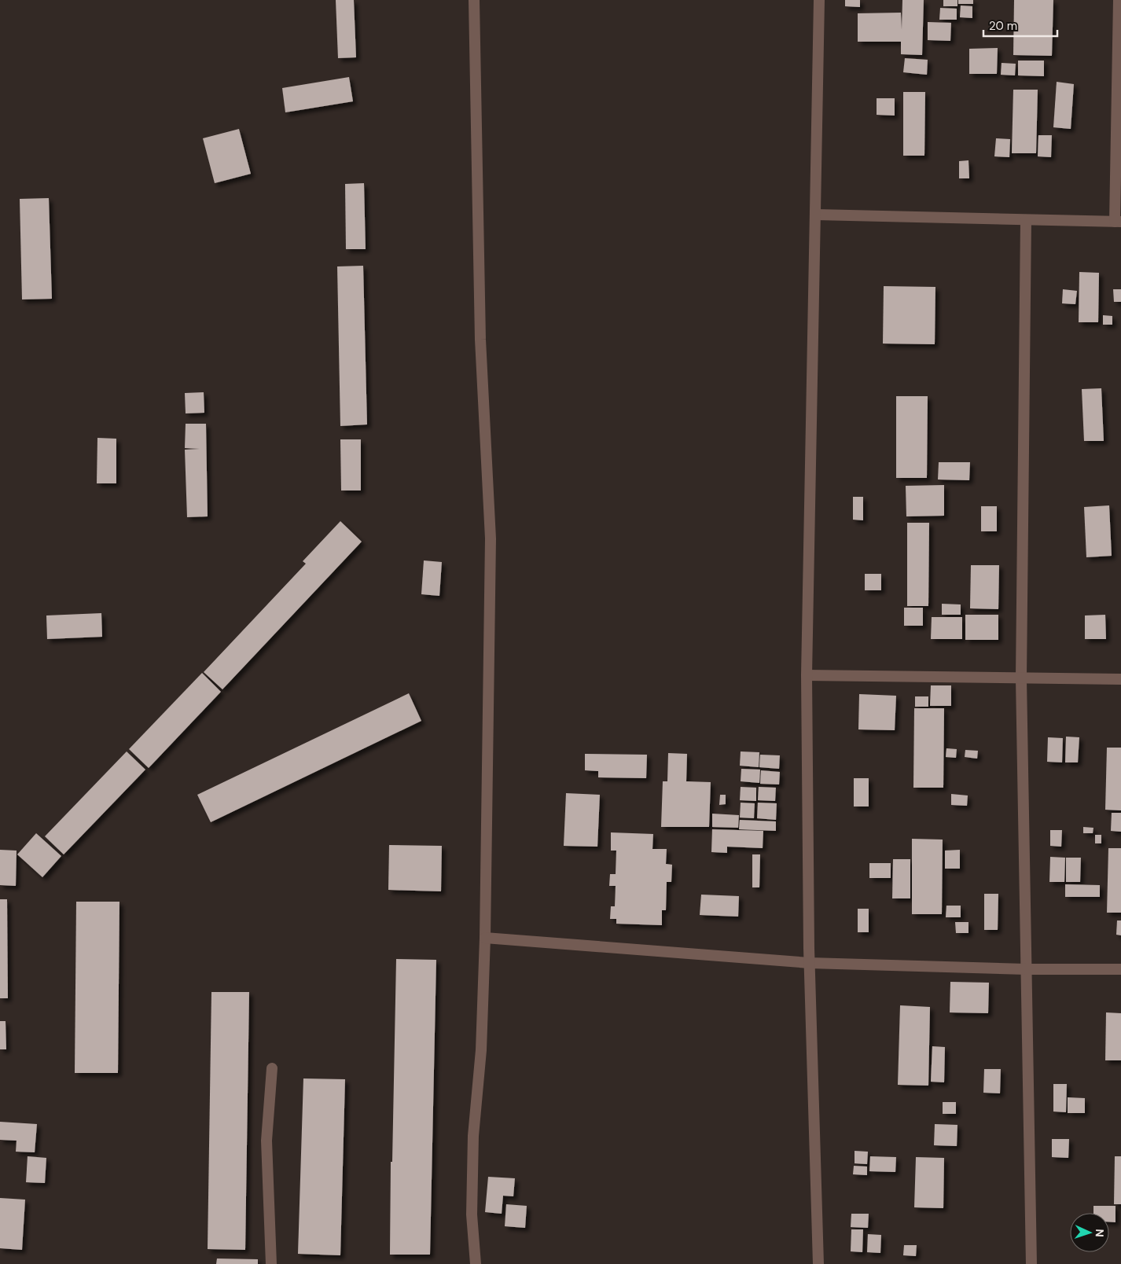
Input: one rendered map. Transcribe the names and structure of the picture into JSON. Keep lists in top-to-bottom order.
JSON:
{
  "scale_bar": "20 m",
  "north": "right"
}
